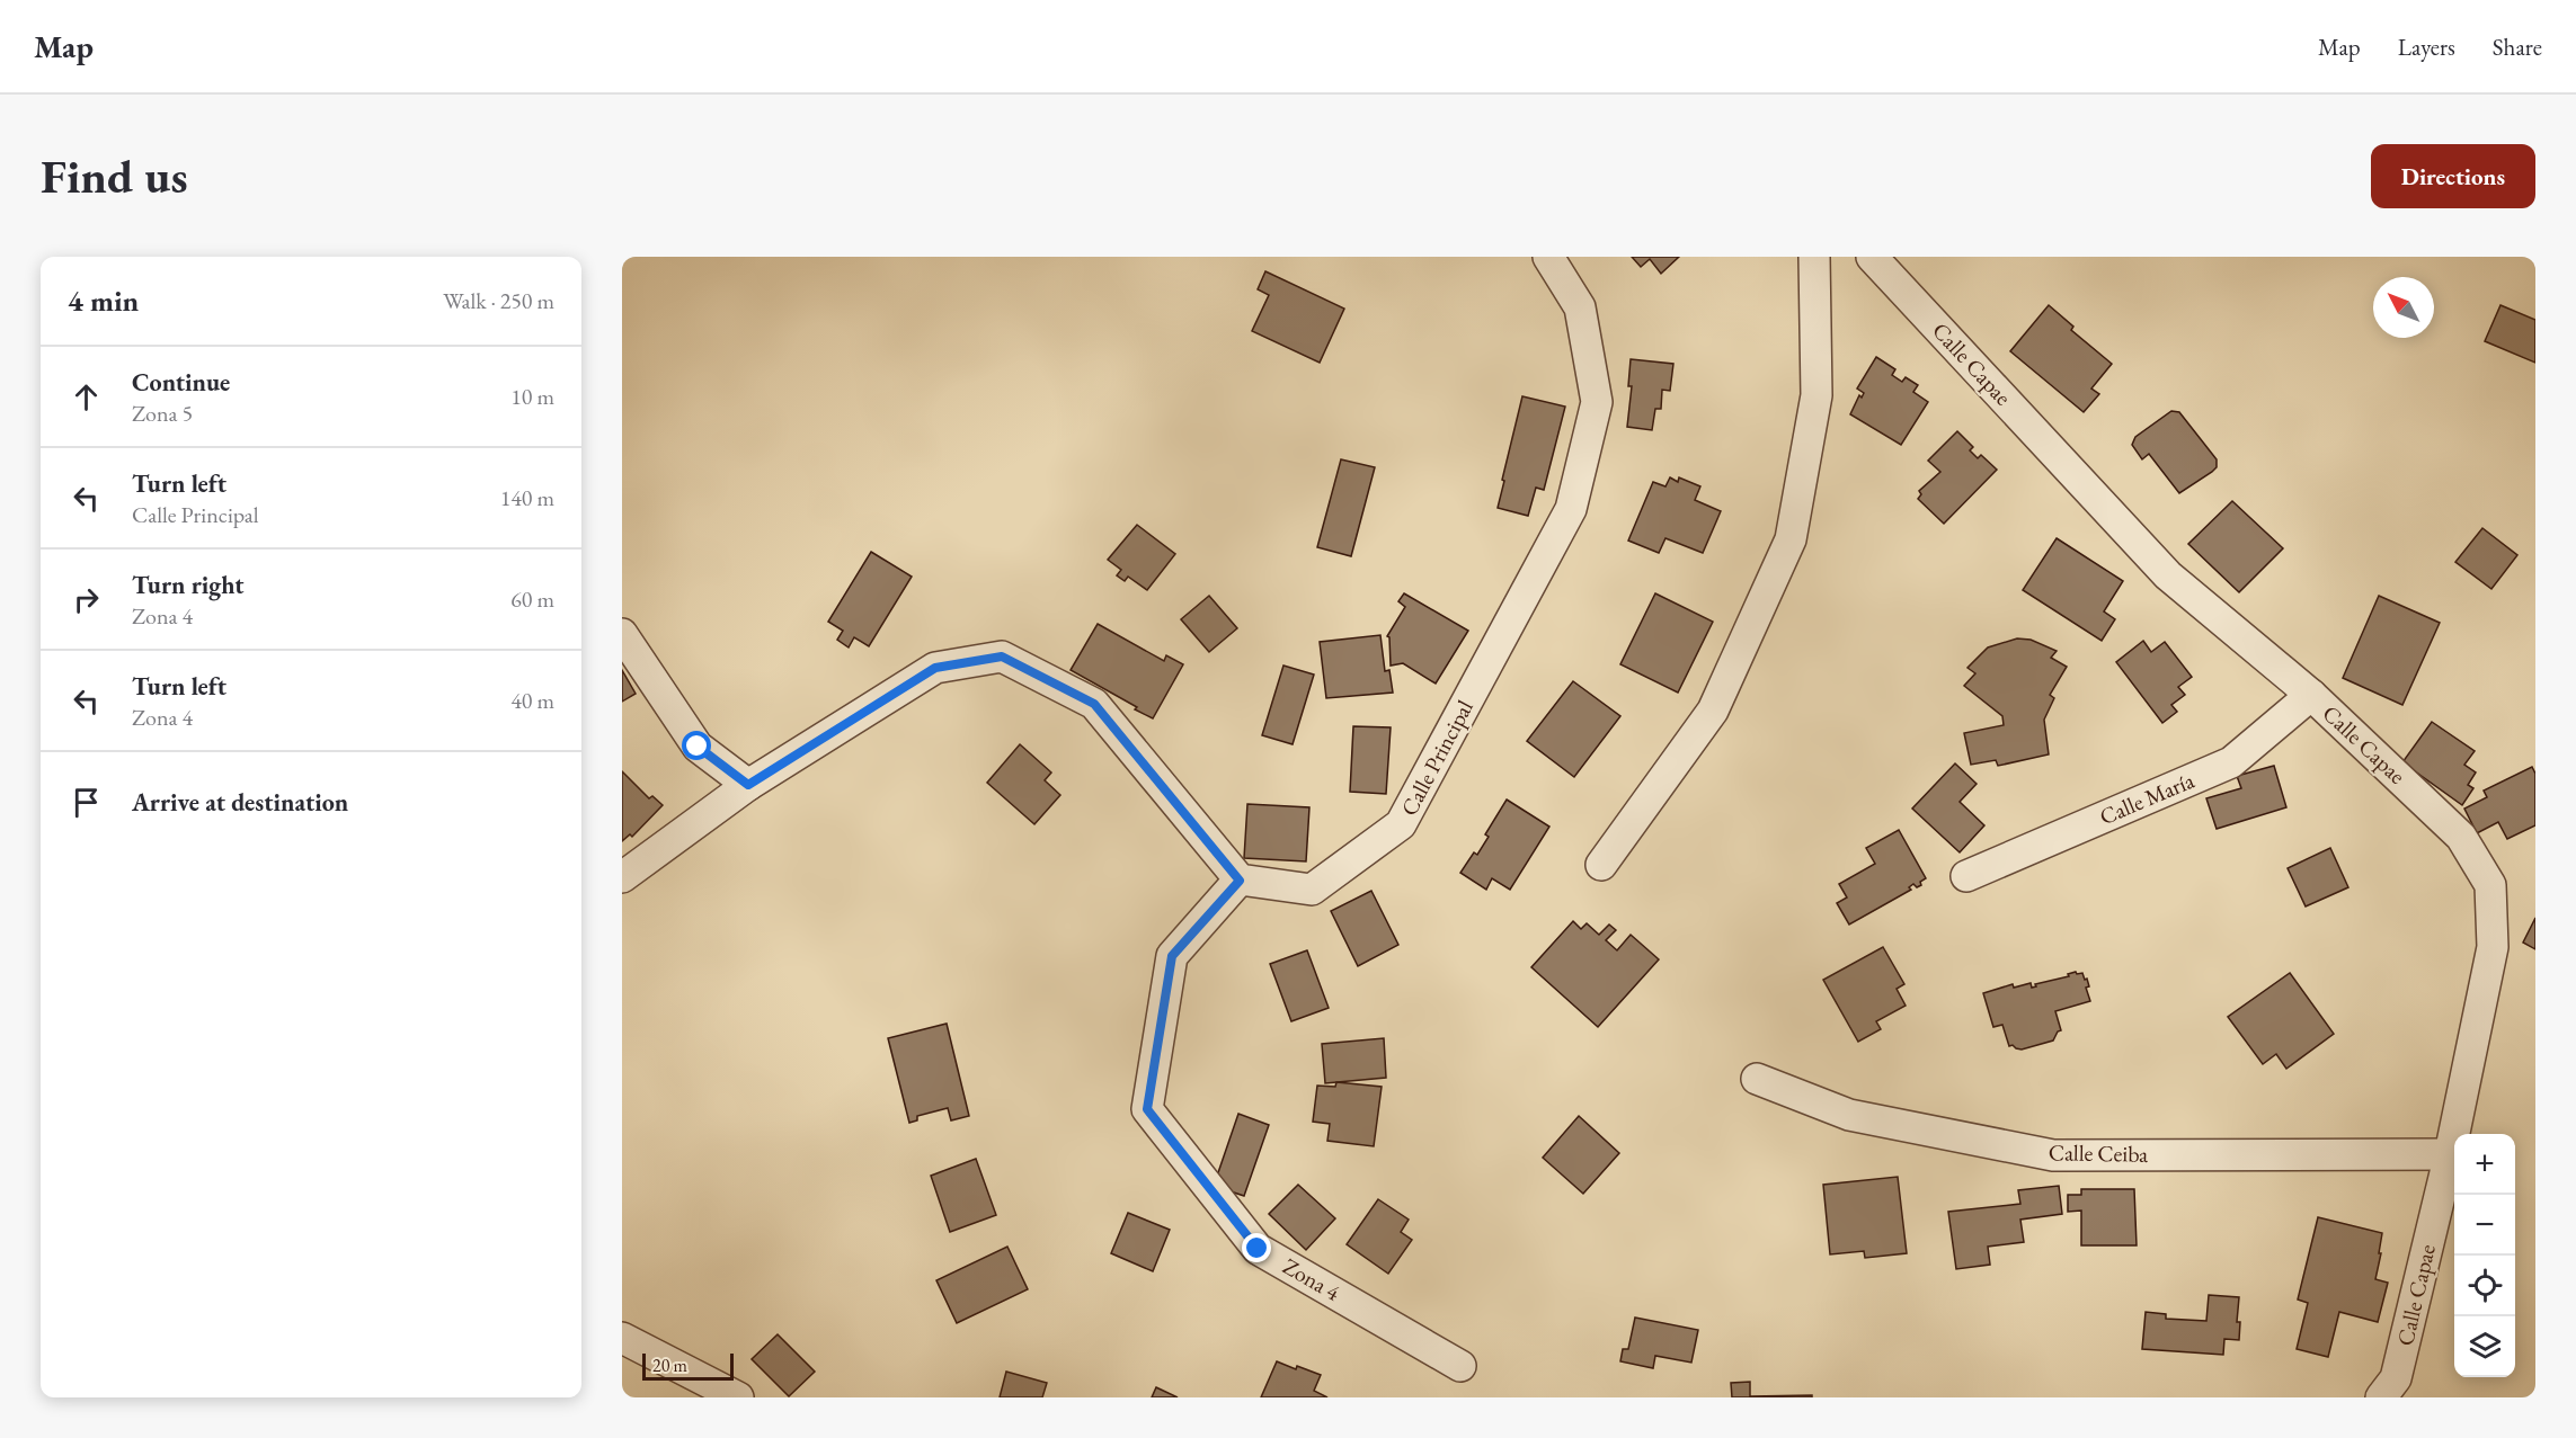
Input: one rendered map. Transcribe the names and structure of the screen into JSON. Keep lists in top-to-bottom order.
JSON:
{
  "streets": {
    "street": [
      "Calle Capae",
      "Calle Principal",
      "Calle María",
      "Calle Ceiba",
      "Zona 4"
    ]
  },
  "crossings": [
    ["Calle Capae", "Calle María"],
    ["Calle Capae", "Calle Ceiba"],
    ["Calle Principal", "Zona 4"]
  ],
  "scale_bar": "20 m",
  "north": "top left",
  "page": {
    "header": "Map",
    "nav": ["Map", "Layers", "Share"],
    "buttons": "Directions",
    "title": "Find us",
    "heading": ["4 min", "Walk · 250 m"],
    "list": [
      ["Continue", "Zona 5", "10 m"],
      ["Turn left", "Calle Principal", "140 m"],
      ["Turn right", "Zona 4", "60 m"],
      ["Turn left", "Zona 4", "40 m"],
      "Arrive at destination"
    ],
    "map_buttons": ["+", "−"],
    "scale": "20 m"
  }
}
